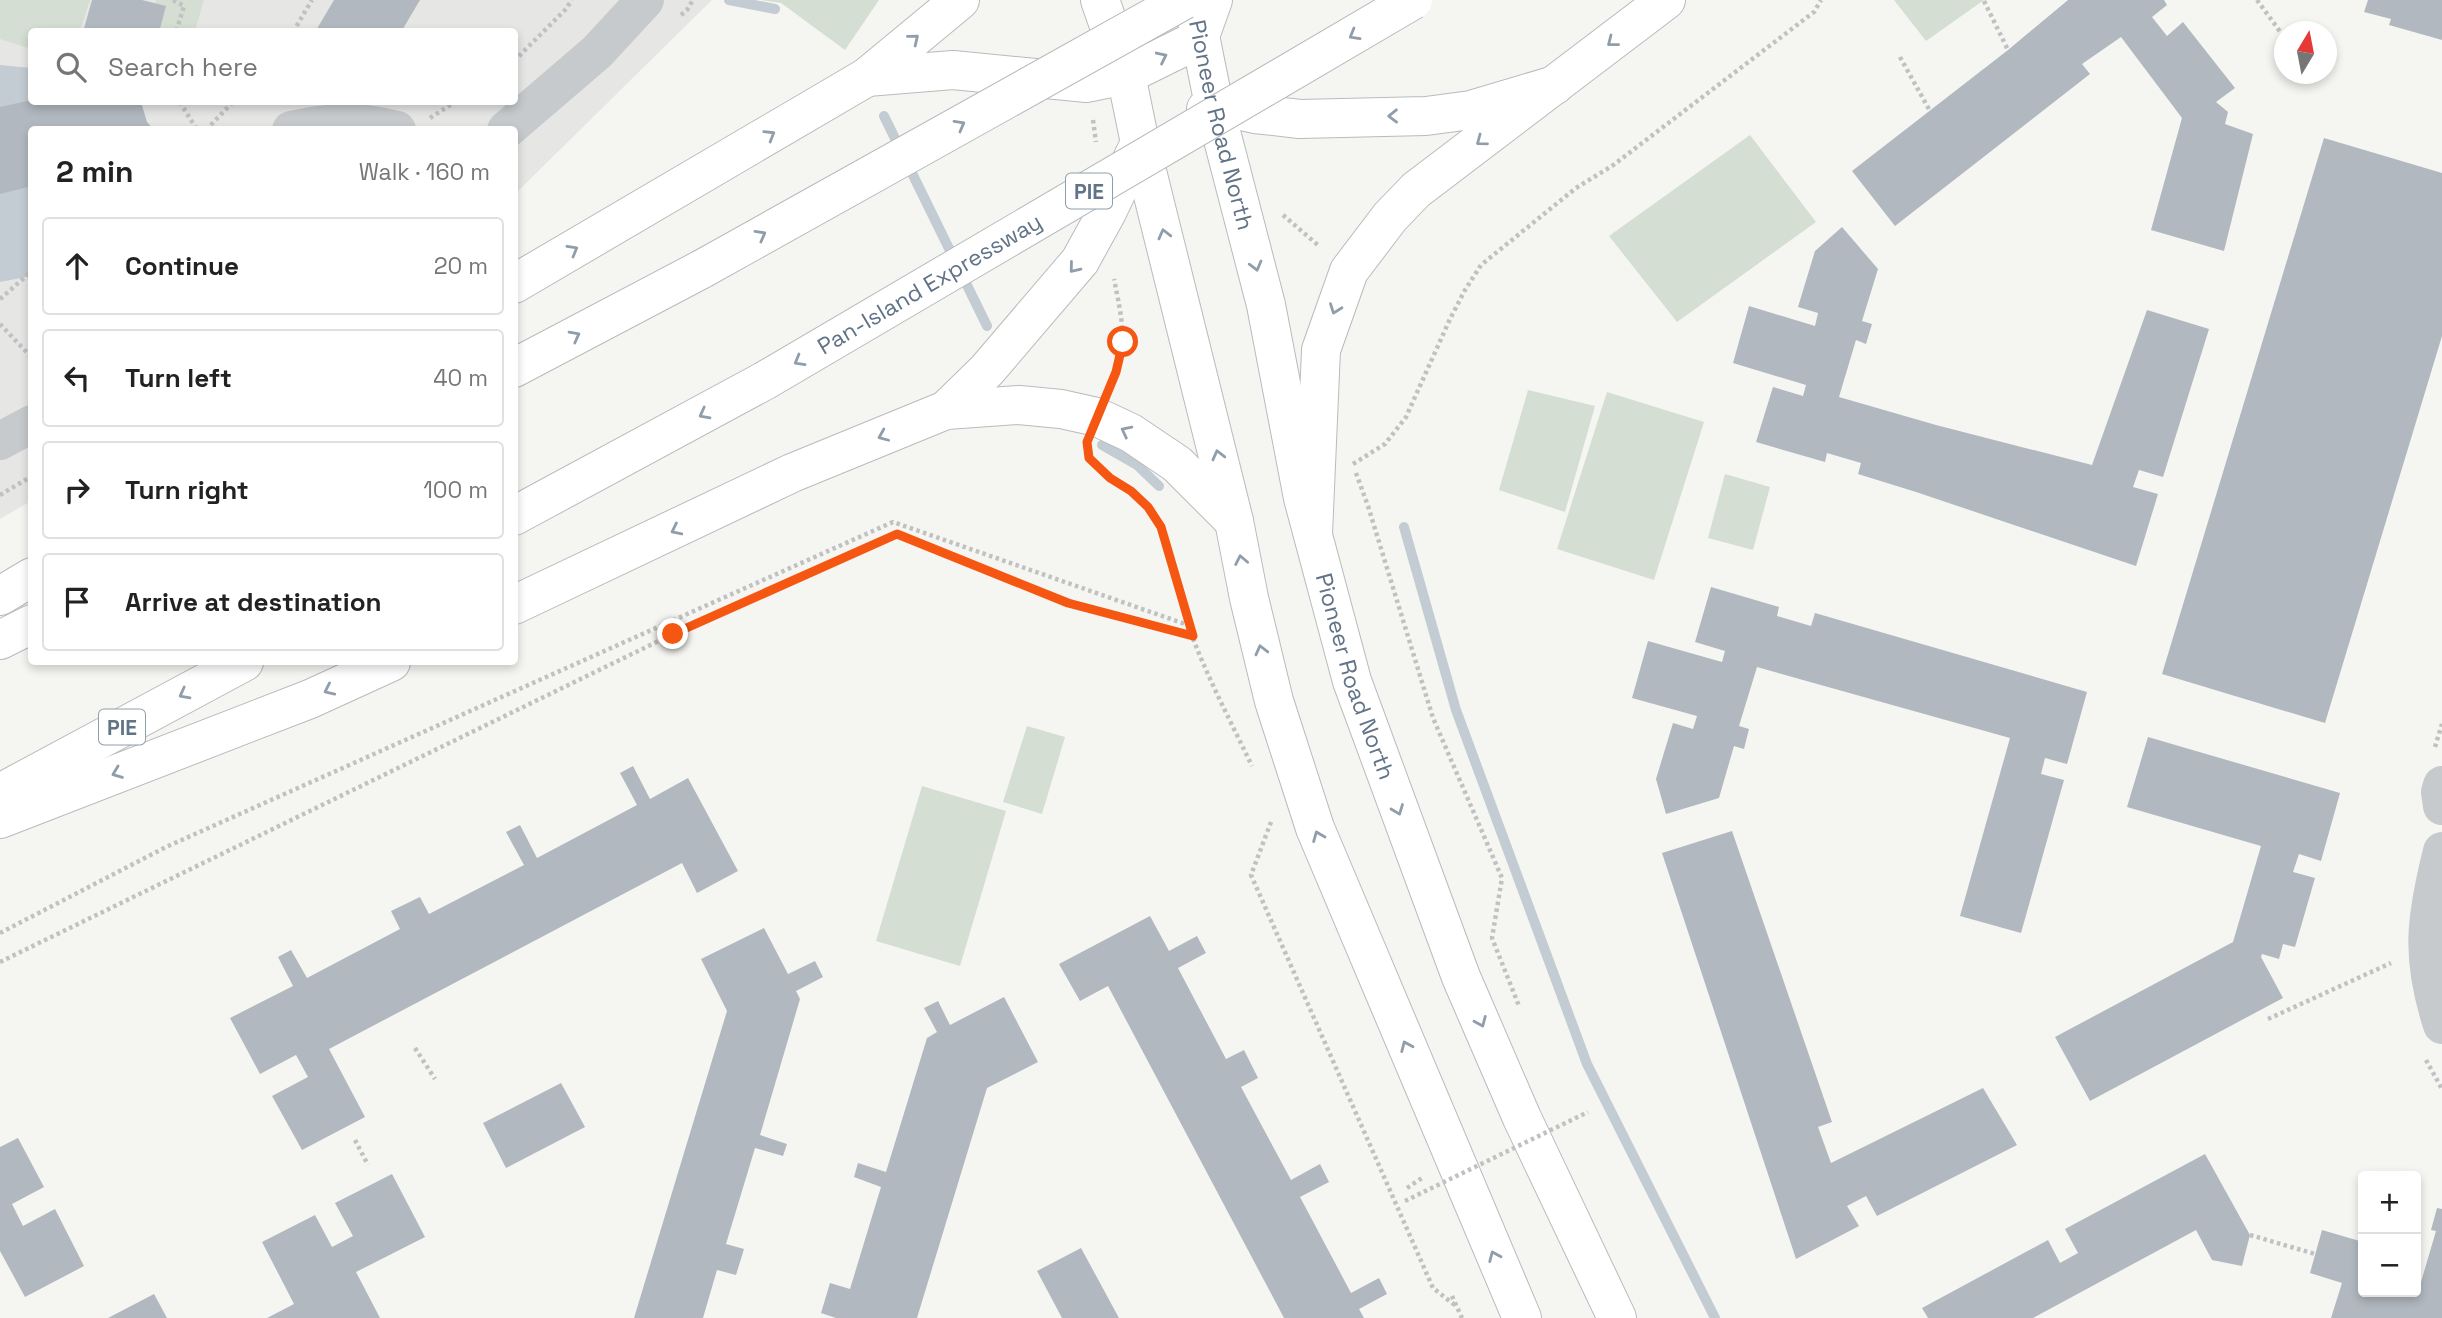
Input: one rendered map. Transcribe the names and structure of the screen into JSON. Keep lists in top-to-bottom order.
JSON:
{
  "streets": {
    "main road": ["Pioneer Road North", "PIE", "Pan-Island Expressway"]
  },
  "north": "top",
  "page": {
    "search": "Search here",
    "heading": ["2 min", "Walk · 160 m"],
    "list": [
      ["Continue", "20 m"],
      ["Turn left", "40 m"],
      ["Turn right", "100 m"],
      "Arrive at destination"
    ],
    "map_buttons": ["+", "−"]
  }
}
